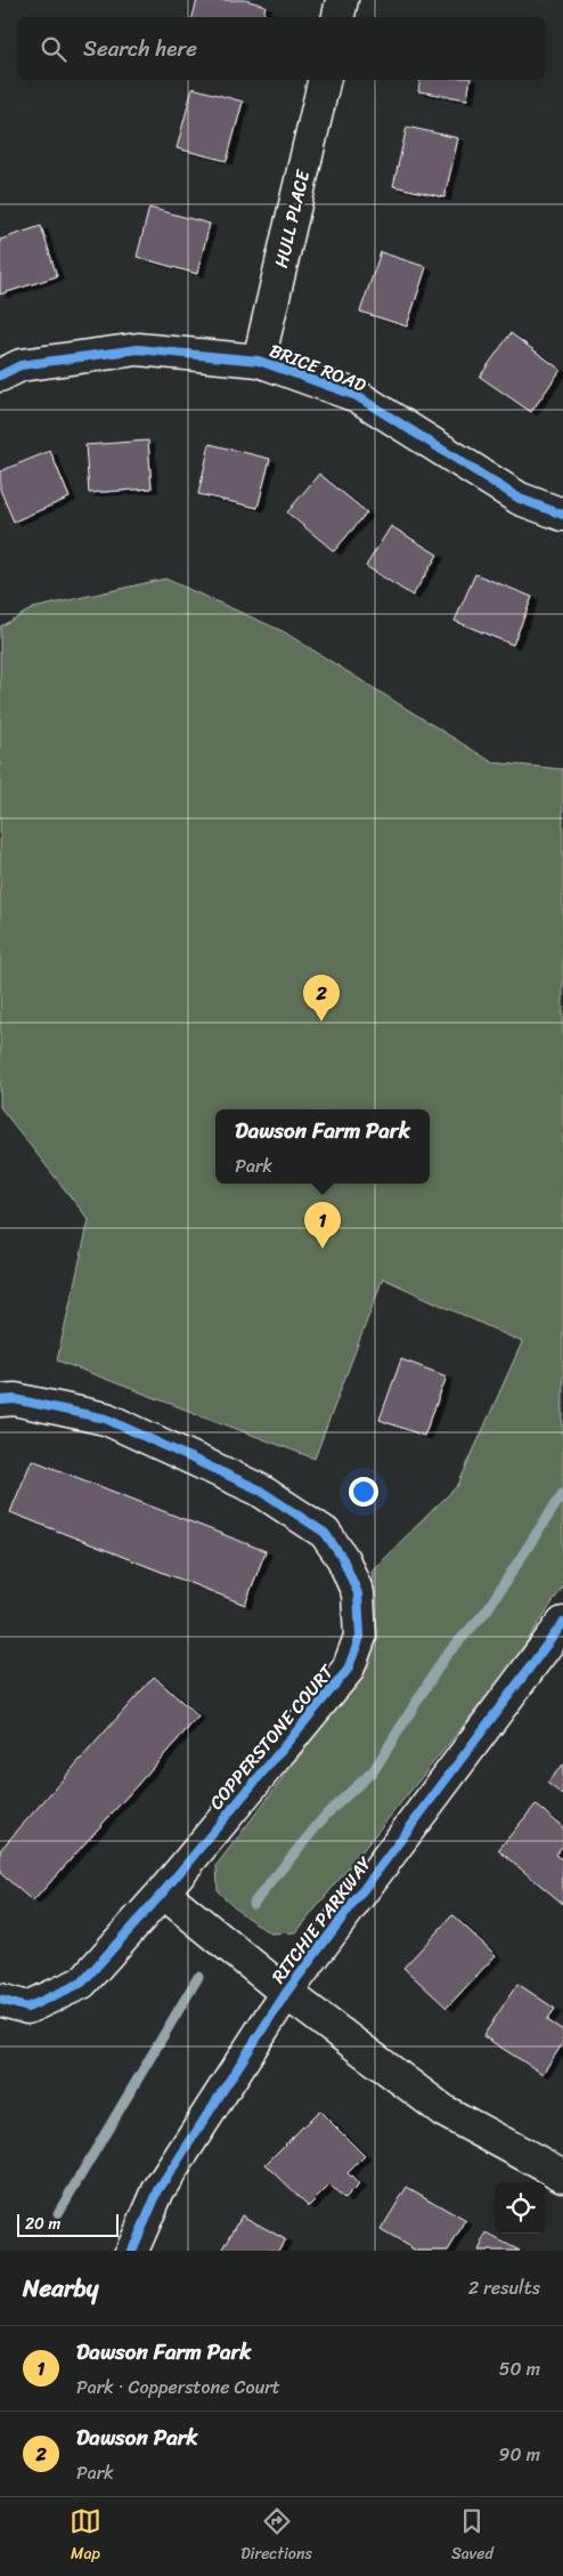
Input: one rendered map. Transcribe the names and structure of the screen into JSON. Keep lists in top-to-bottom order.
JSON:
{
  "streets": {
    "street": [
      "HULL PLACE",
      "BRICE ROAD",
      "COPPERSTONE COURT",
      "RITCHIE PARKWAY"
    ]
  },
  "crossings": [
    ["HULL PLACE", "BRICE ROAD"]
  ],
  "scale_bar": "20 m",
  "page": {
    "search": "Search here",
    "pins": ["2", "1"],
    "popup": ["Dawson Farm Park", "Park"],
    "scale": "20 m",
    "heading": ["Nearby", "2 results"],
    "list": [
      {
        "mark": "1",
        "name": "Dawson Farm Park",
        "note": "Park · Copperstone Court",
        "value": "50 m"
      },
      {
        "mark": "2",
        "name": "Dawson Park",
        "note": "Park",
        "value": "90 m"
      }
    ],
    "nav": ["Map", "Directions", "Saved"]
  }
}
